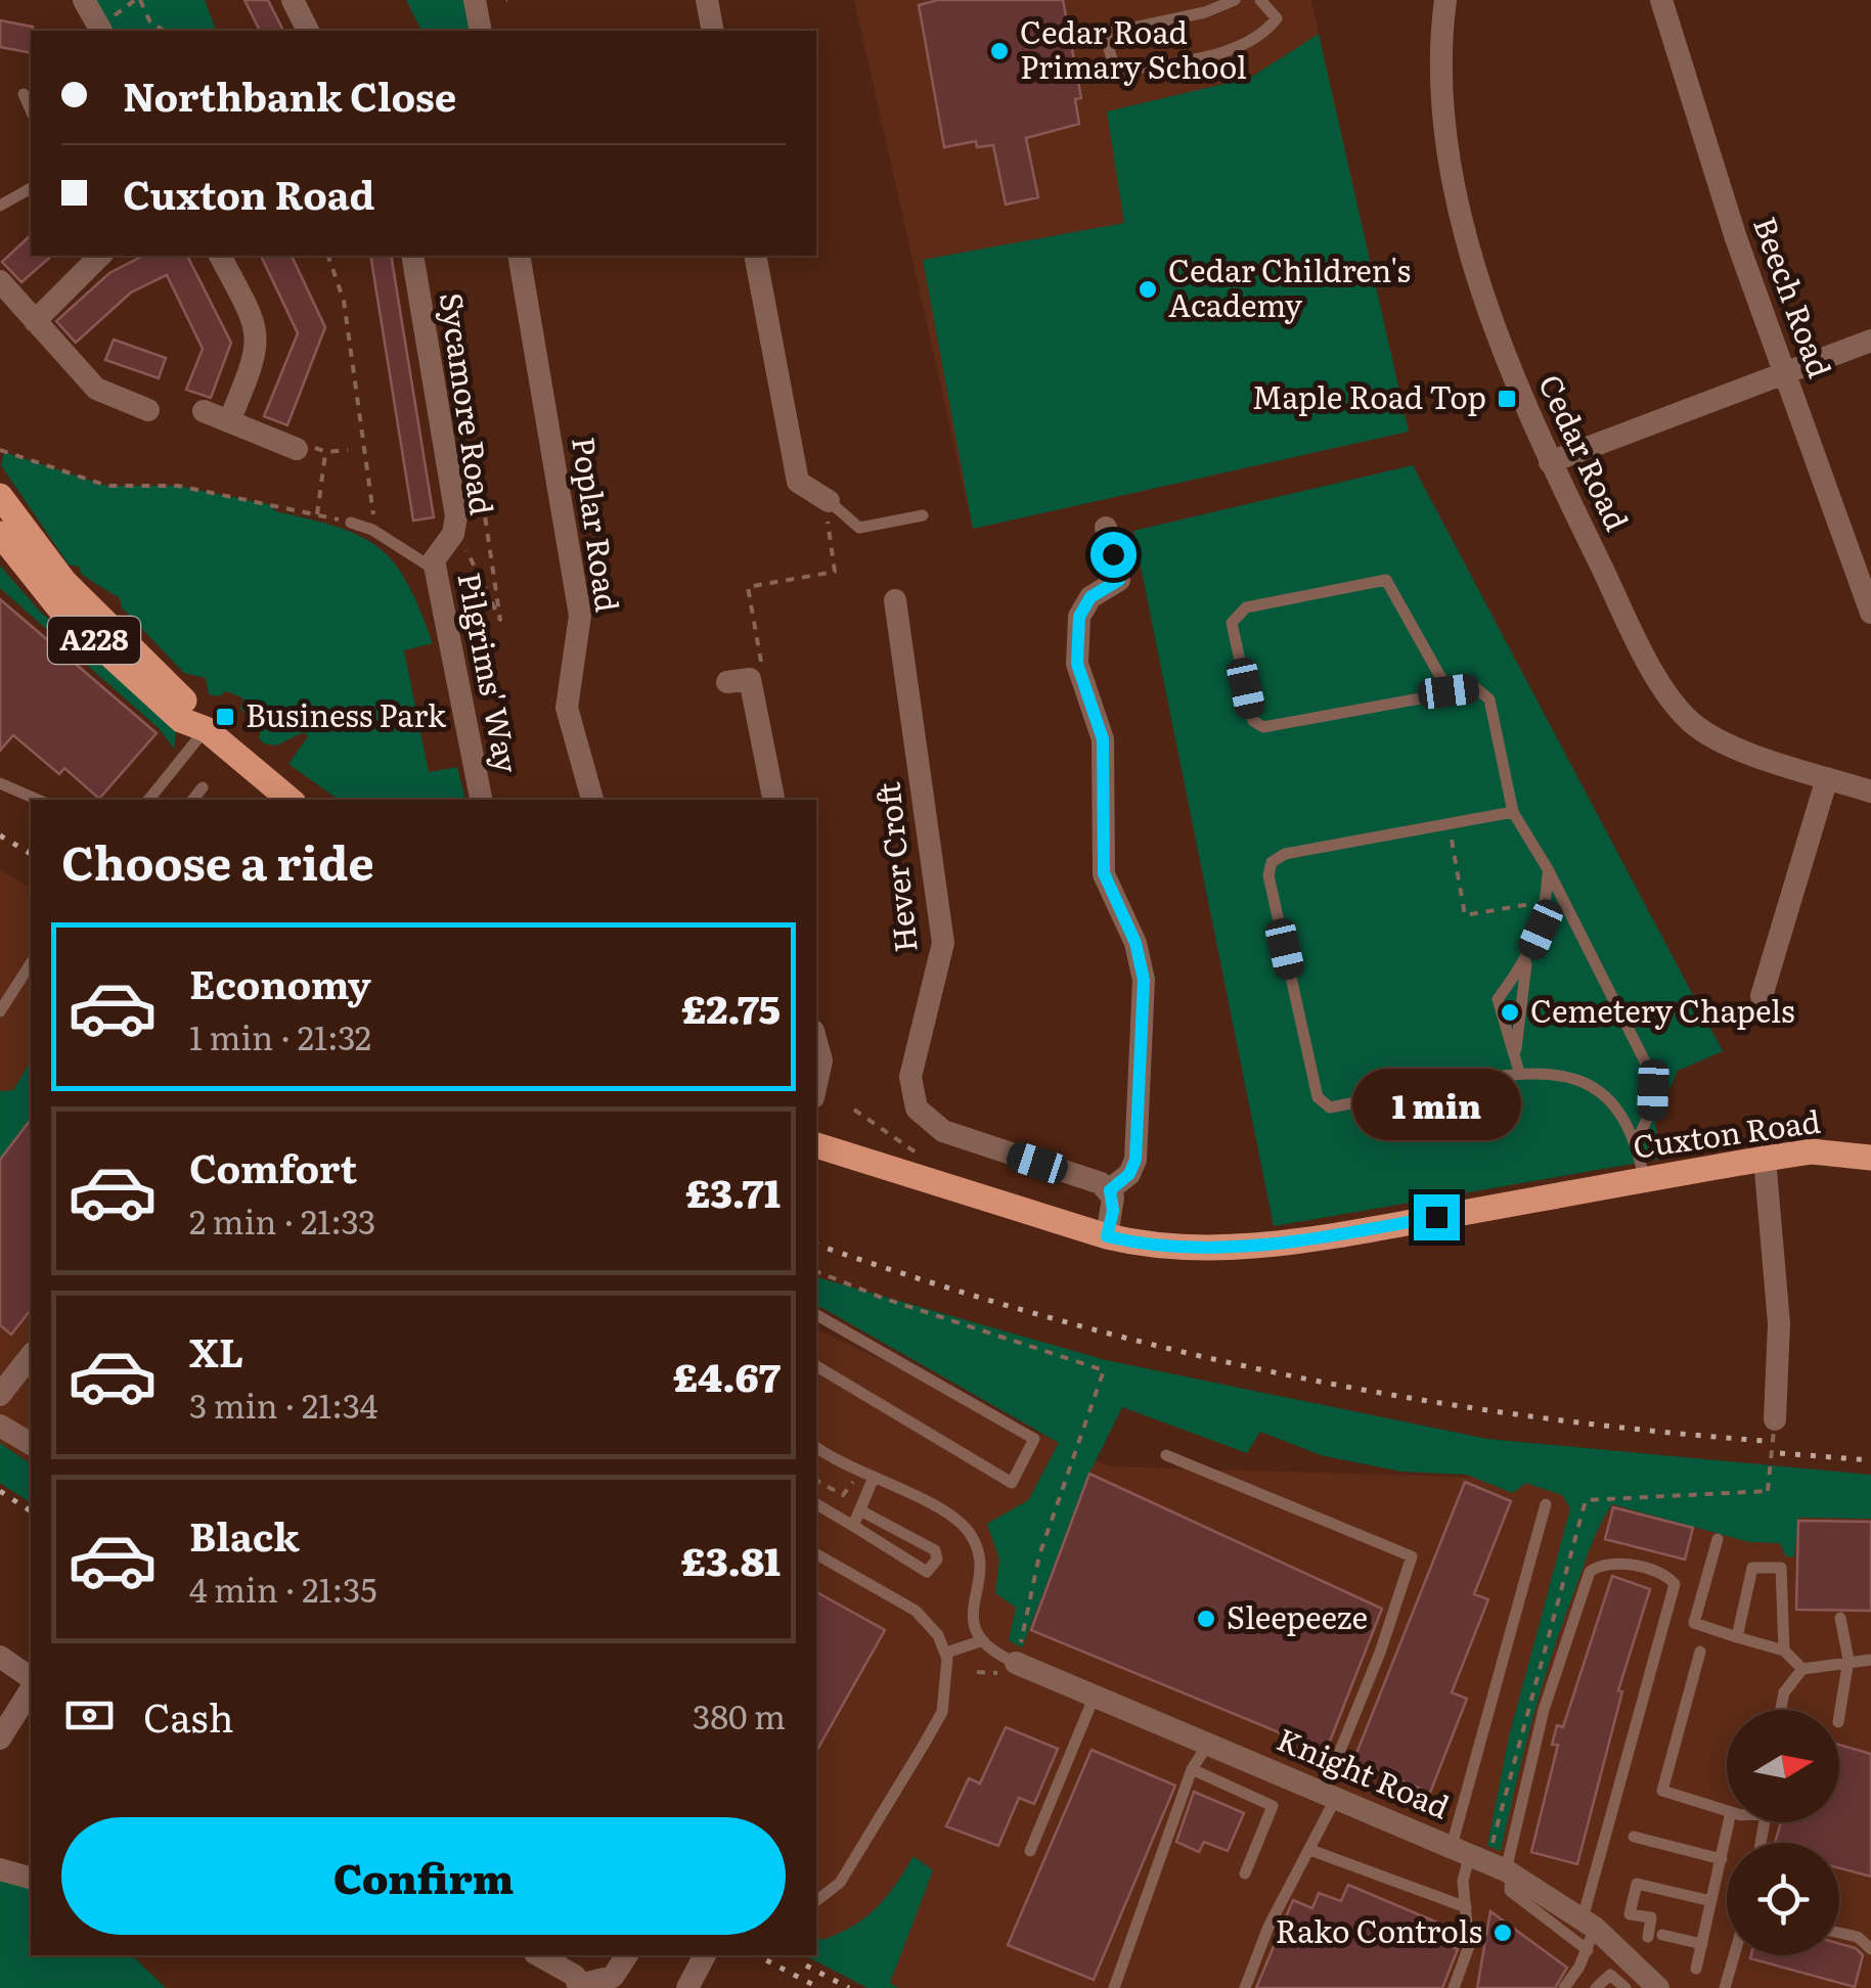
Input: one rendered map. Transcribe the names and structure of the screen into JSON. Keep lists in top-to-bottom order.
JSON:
{
  "streets": {
    "main road": ["A228", "Cuxton Road"],
    "street": [
      "Beech Road",
      "Sycamore Road",
      "Cedar Road",
      "Poplar Road",
      "Pilgrims' Way",
      "Hever Croft",
      "Knight Road"
    ]
  },
  "crossings": [
    ["Sycamore Road", "Pilgrims' Way"]
  ],
  "places": {
    "other": [
      "Cedar Road Primary School",
      "Cedar Children's Academy",
      "Cemetery Chapels",
      "Sleepeeze",
      "Rako Controls"
    ],
    "transit": ["Maple Road Top", "Business Park"]
  },
  "north": "right",
  "page": {
    "banner": ["Northbank Close", "Cuxton Road"],
    "heading": "Choose a ride",
    "list": [
      {
        "name": "Economy",
        "note": "1 min · 21:32",
        "value": "£2.75"
      },
      {
        "name": "Comfort",
        "note": "2 min · 21:33",
        "value": "£3.71"
      },
      {
        "name": "XL",
        "note": "3 min · 21:34",
        "value": "£4.67"
      },
      {
        "name": "Black",
        "note": "4 min · 21:35",
        "value": "£3.81"
      }
    ],
    "bubble": "1 min",
    "pay": ["Cash", "380 m"],
    "buttons": "Confirm"
  }
}
